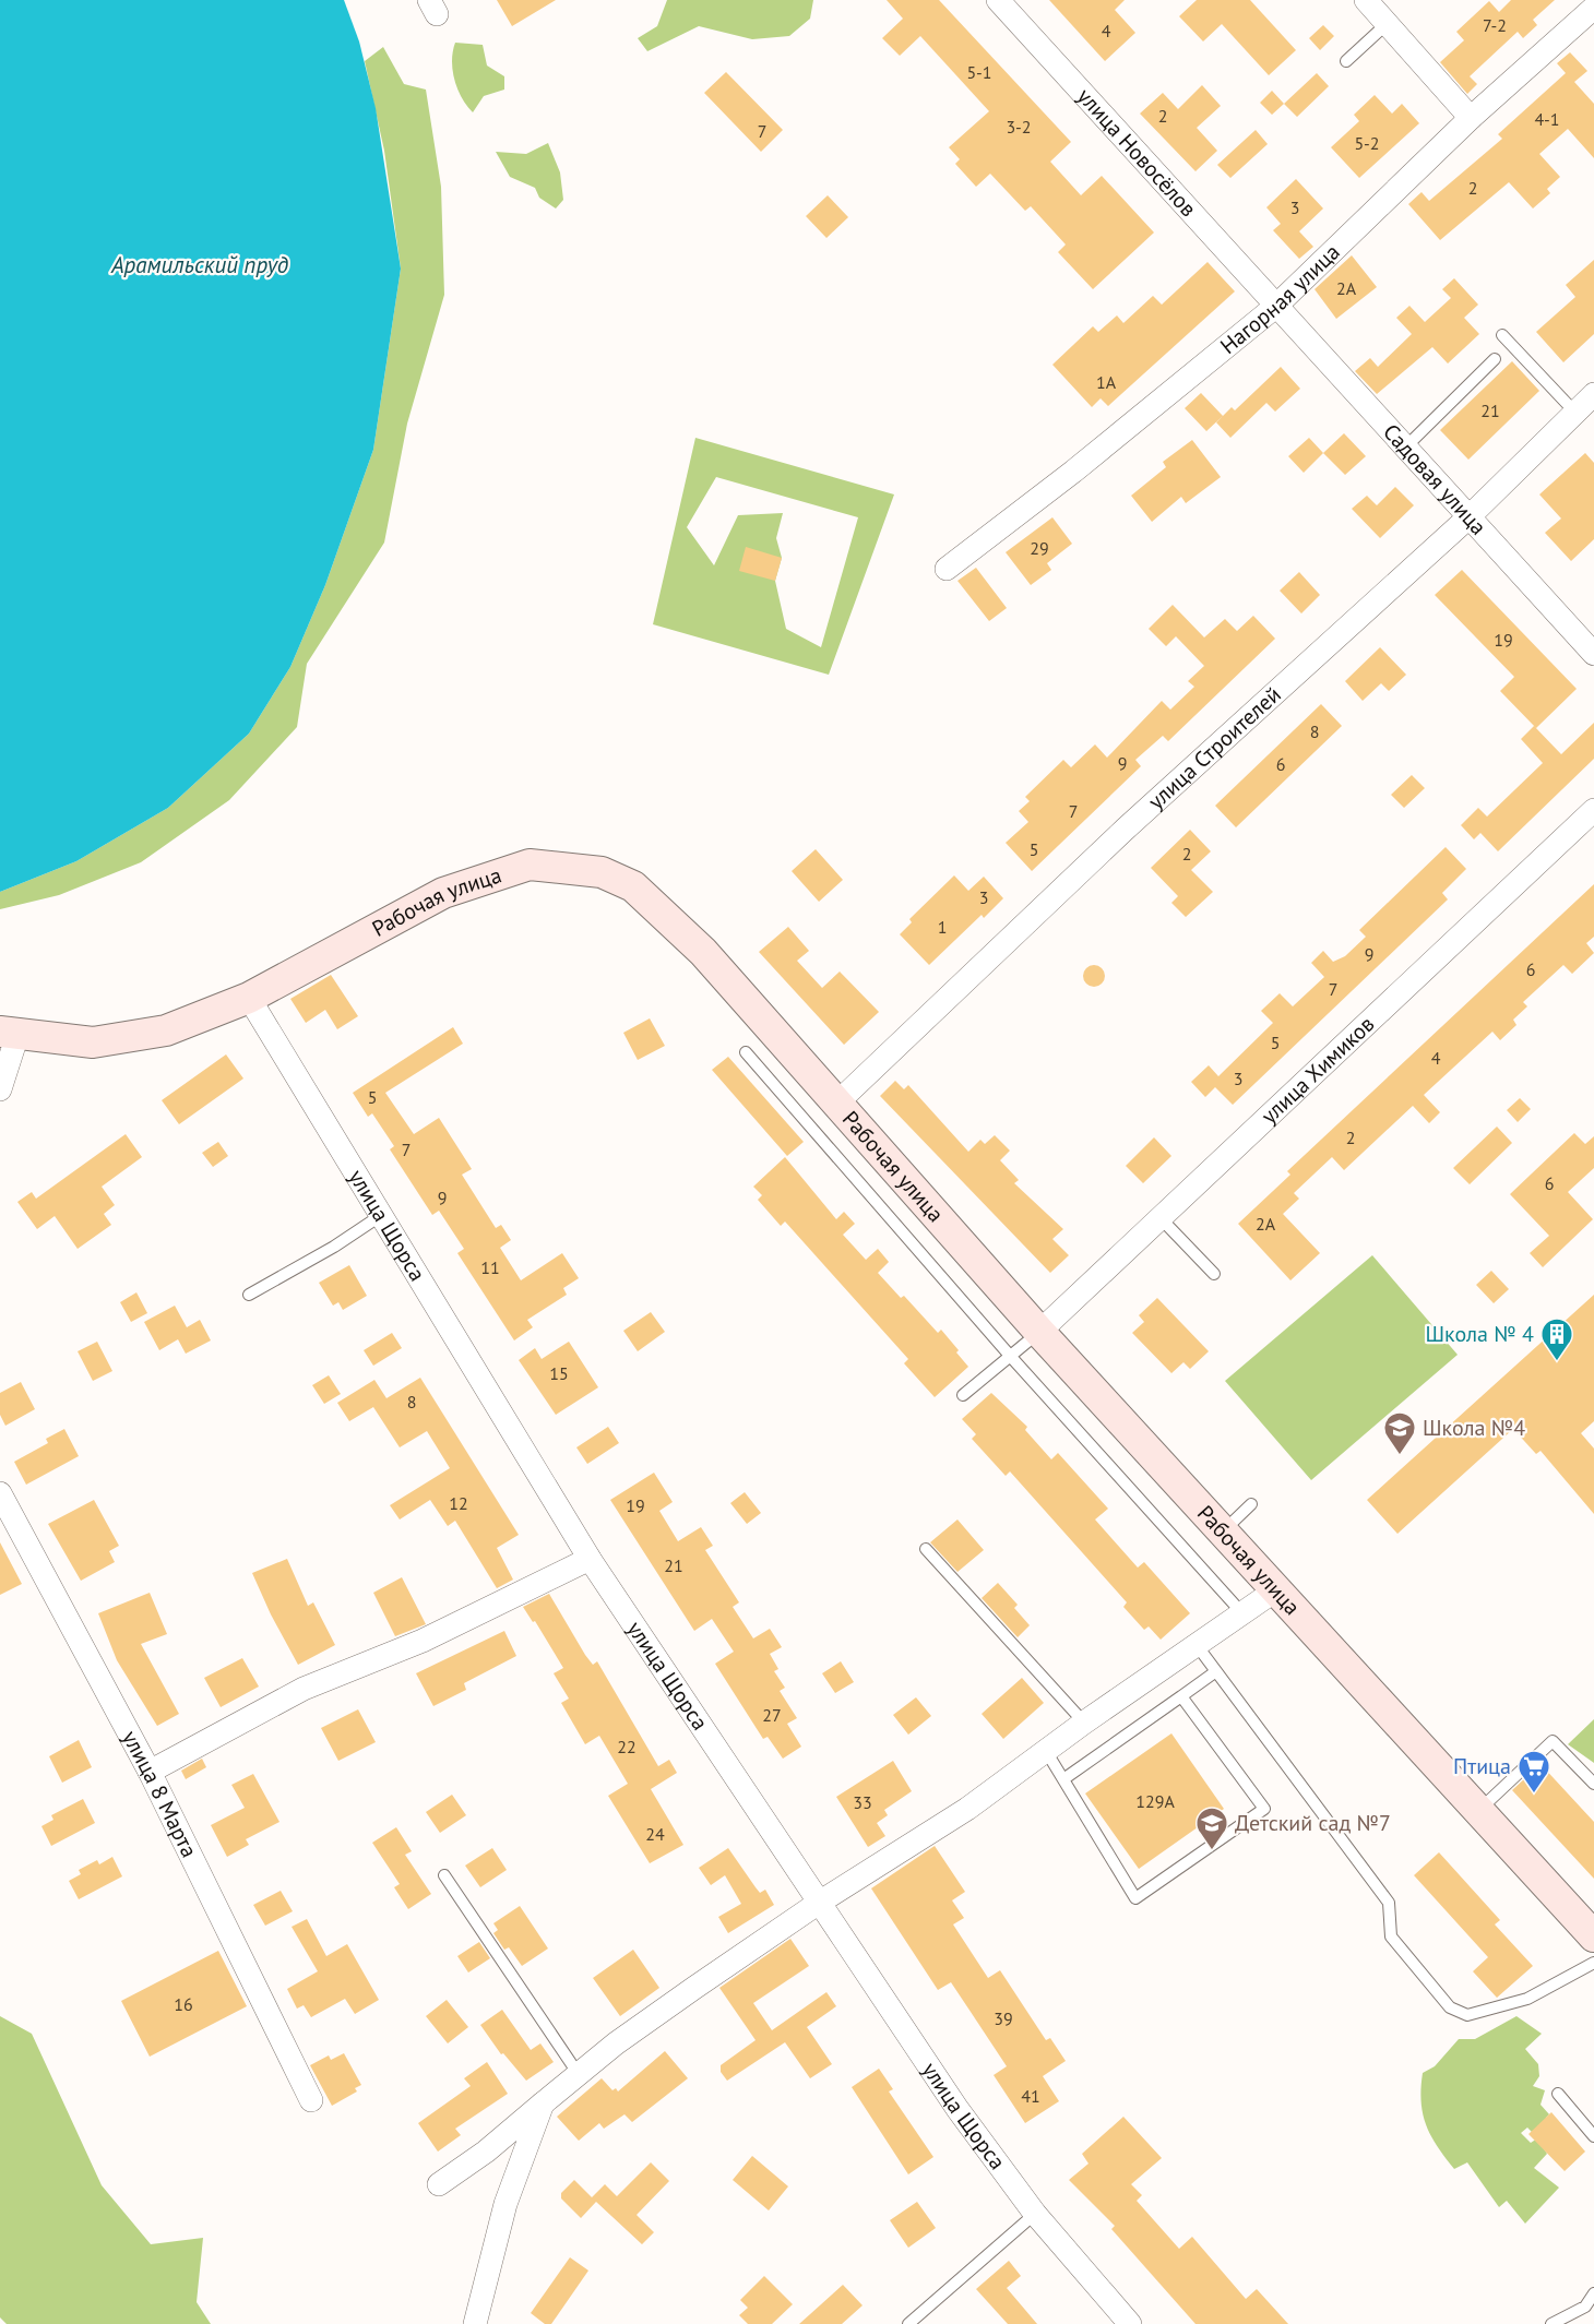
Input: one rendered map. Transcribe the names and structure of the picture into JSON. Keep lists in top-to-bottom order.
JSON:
{
  "streets": {
    "main road": ["Рабочая улица"],
    "street": [
      "улица Новосёлов",
      "Нагорная улица",
      "Садовая улица",
      "улица Строителей",
      "улица Химиков",
      "улица Щорса",
      "улица 8 Марта"
    ]
  },
  "crossings": [
    ["улица Новосёлов", "Нагорная улица"],
    ["улица Новосёлов", "Садовая улица"],
    ["Нагорная улица", "Садовая улица"],
    ["Садовая улица", "улица Строителей"],
    ["улица Строителей", "Рабочая улица"],
    ["Рабочая улица", "улица Химиков"],
    ["Рабочая улица", "улица Щорса"]
  ],
  "water": ["Арамильский пруд"],
  "places": {
    "building": ["Школа № 4"],
    "school or university": ["Школа №4", "Детский сад №7"],
    "supermarket": ["Птица"]
  },
  "house_numbers": [
    "7-2",
    "4",
    "5-1",
    "2",
    "4-1",
    "3-2",
    "7",
    "5-2",
    "2",
    "3",
    "2А",
    "1А",
    "21",
    "29",
    "19",
    "8",
    "9",
    "6",
    "7",
    "5",
    "2",
    "3",
    "1",
    "9",
    "6",
    "7",
    "5",
    "4",
    "3",
    "5",
    "2",
    "7",
    "6",
    "9",
    "2А",
    "11",
    "15",
    "8",
    "12",
    "19",
    "21",
    "27",
    "22",
    "129А",
    "33",
    "24",
    "16",
    "39",
    "41"
  ]
}
